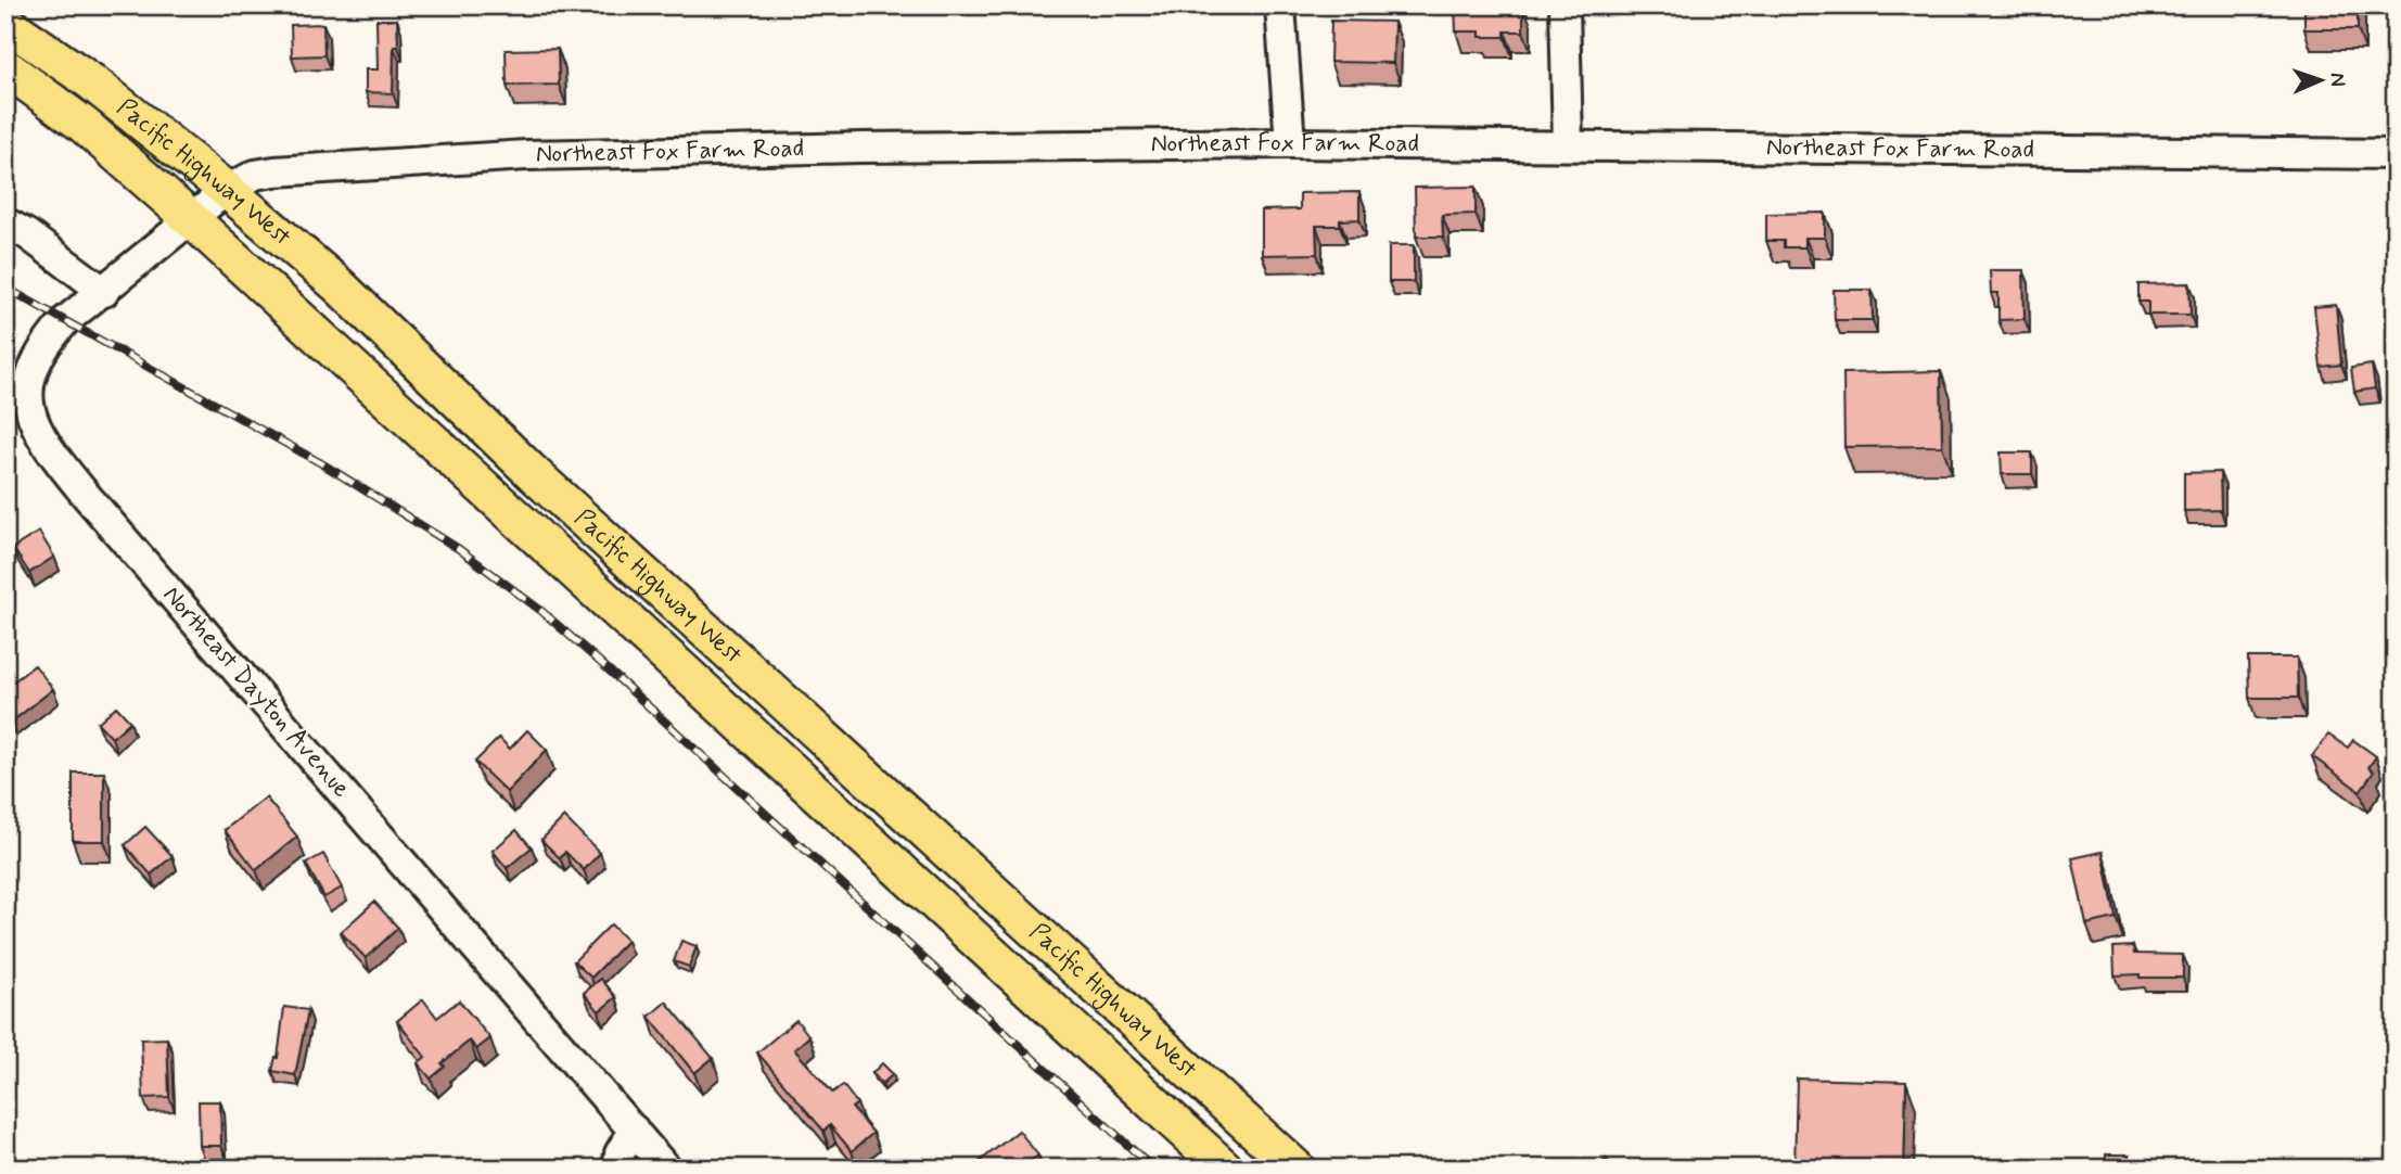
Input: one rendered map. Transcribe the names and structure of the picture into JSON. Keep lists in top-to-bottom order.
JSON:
{
  "streets": {
    "main road": ["Pacific Highway West"],
    "street": ["Northeast Fox Farm Road", "Northeast Dayton Avenue"]
  },
  "crossings": [
    ["Northeast Fox Farm Road", "Pacific Highway West"],
    ["Northeast Fox Farm Road", "Northeast Dayton Avenue"],
    ["Pacific Highway West", "Northeast Dayton Avenue"]
  ],
  "north": "right"
}
